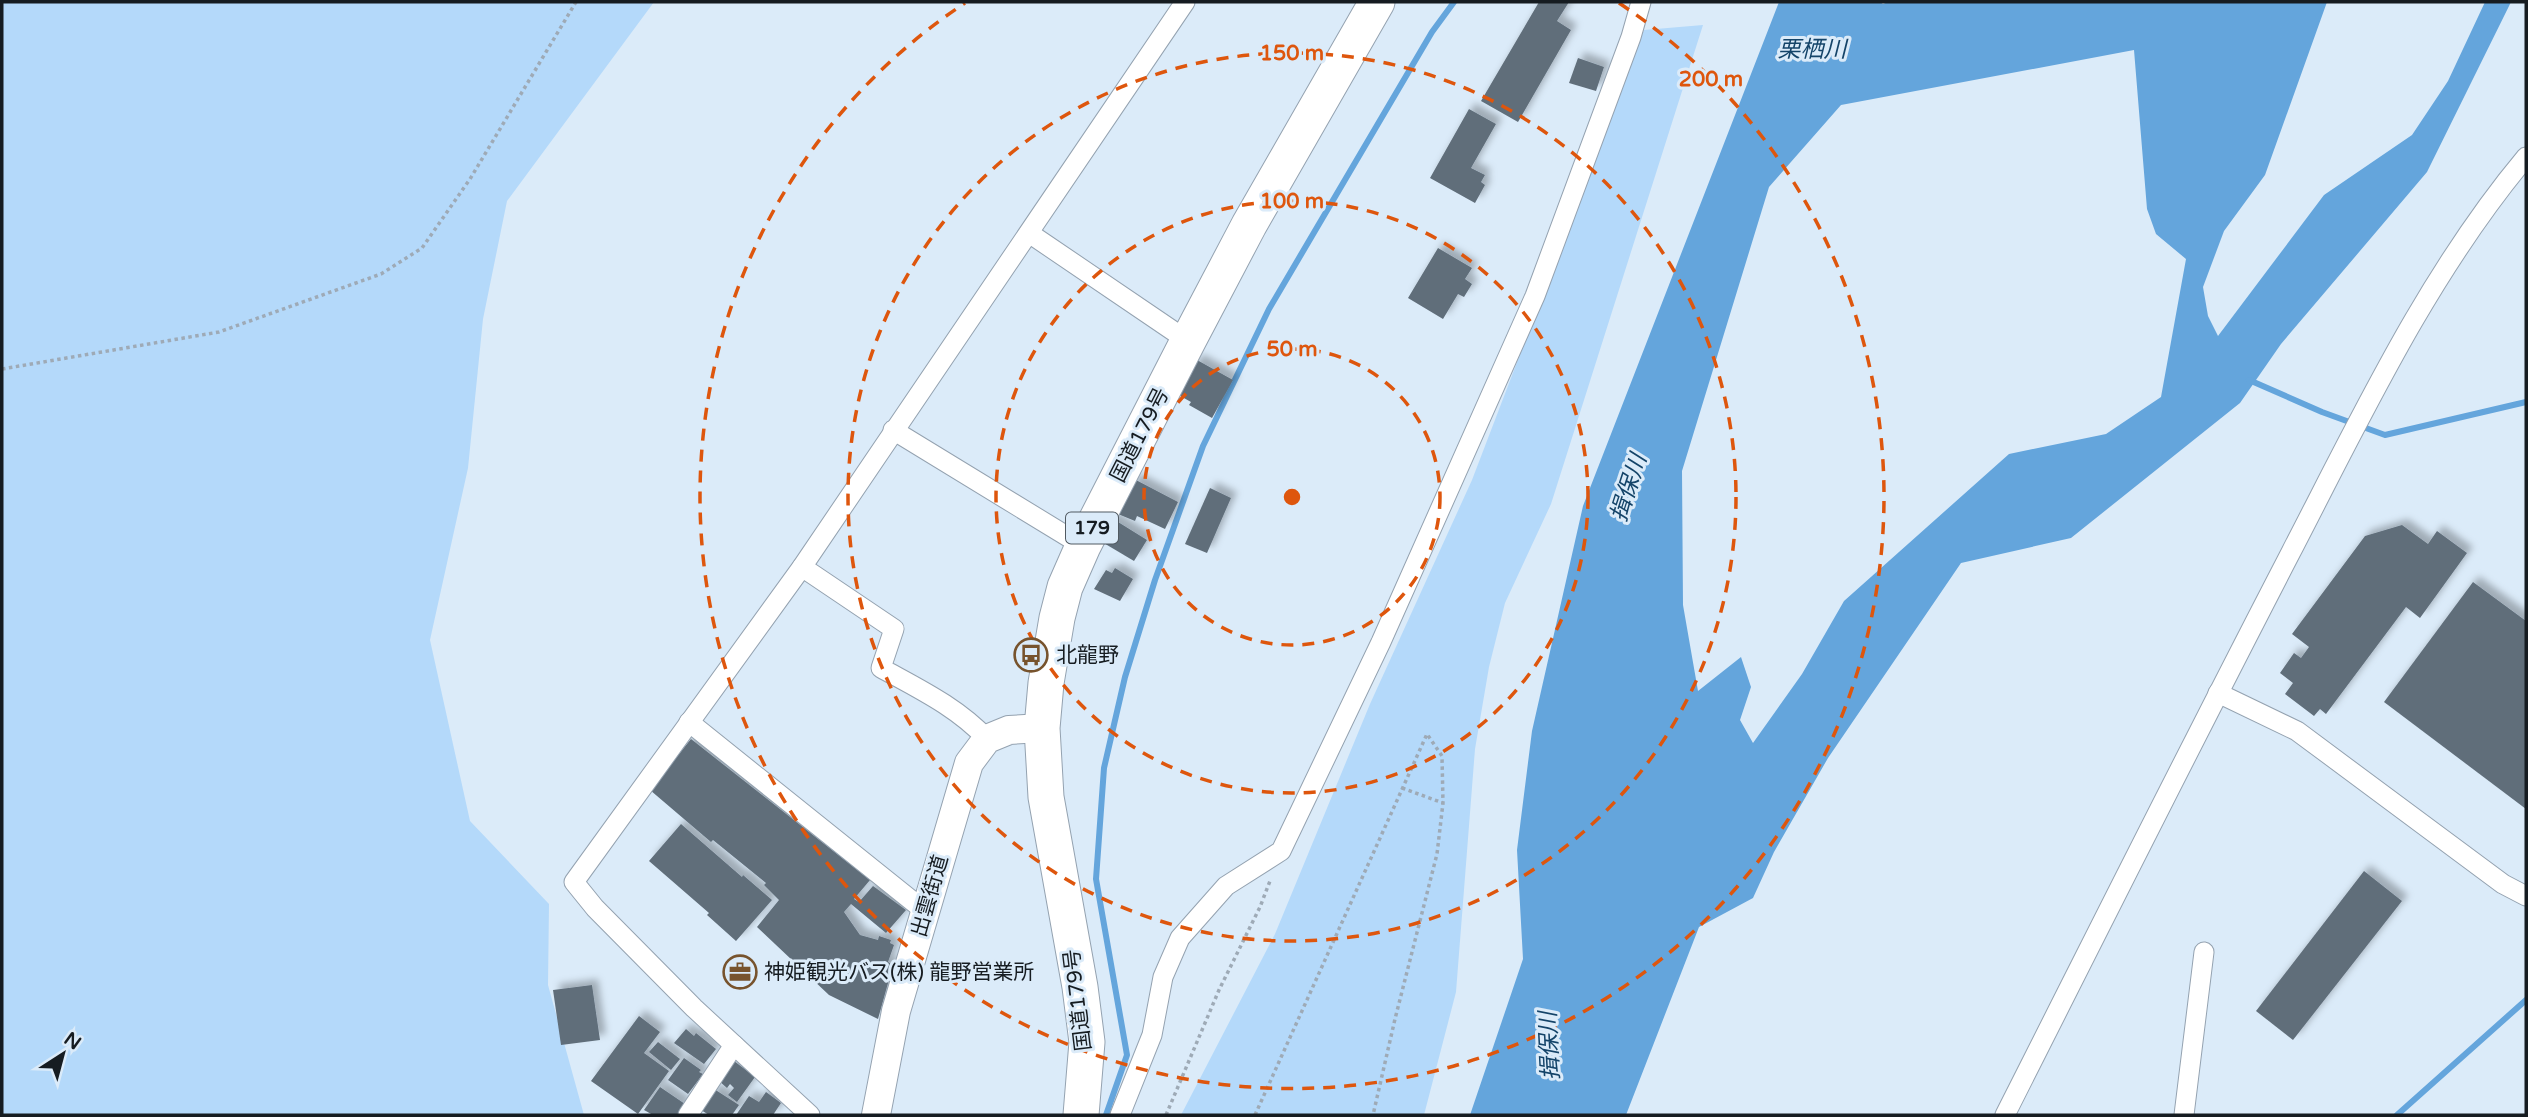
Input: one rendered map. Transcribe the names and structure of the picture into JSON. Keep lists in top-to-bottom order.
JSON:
{
  "streets": {
    "highway": ["国道179号", "179"],
    "street": ["出雲街道"]
  },
  "water": ["栗栖川", "揖保川"],
  "places": {
    "bus stop": ["北龍野"],
    "office": ["神姫観光バス(株) 龍野営業所"]
  },
  "north": "top right",
  "rings": [
    "150 m",
    "200 m",
    "100 m",
    "50 m"
  ]
}
